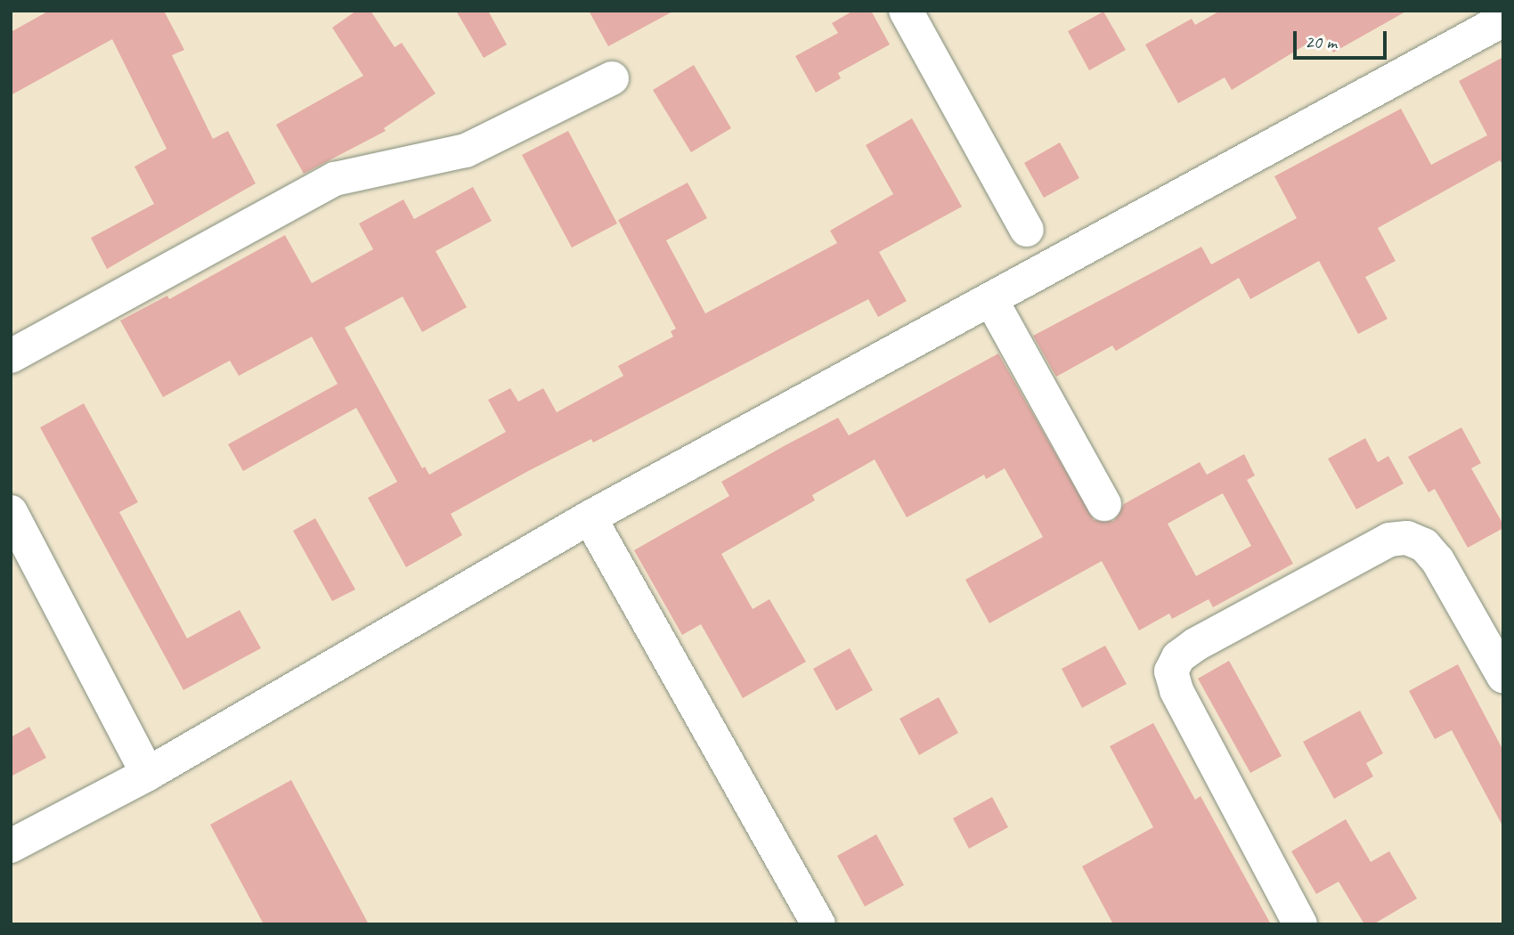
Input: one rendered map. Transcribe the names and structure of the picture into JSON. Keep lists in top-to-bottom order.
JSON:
{
  "scale_bar": "20 m"
}
